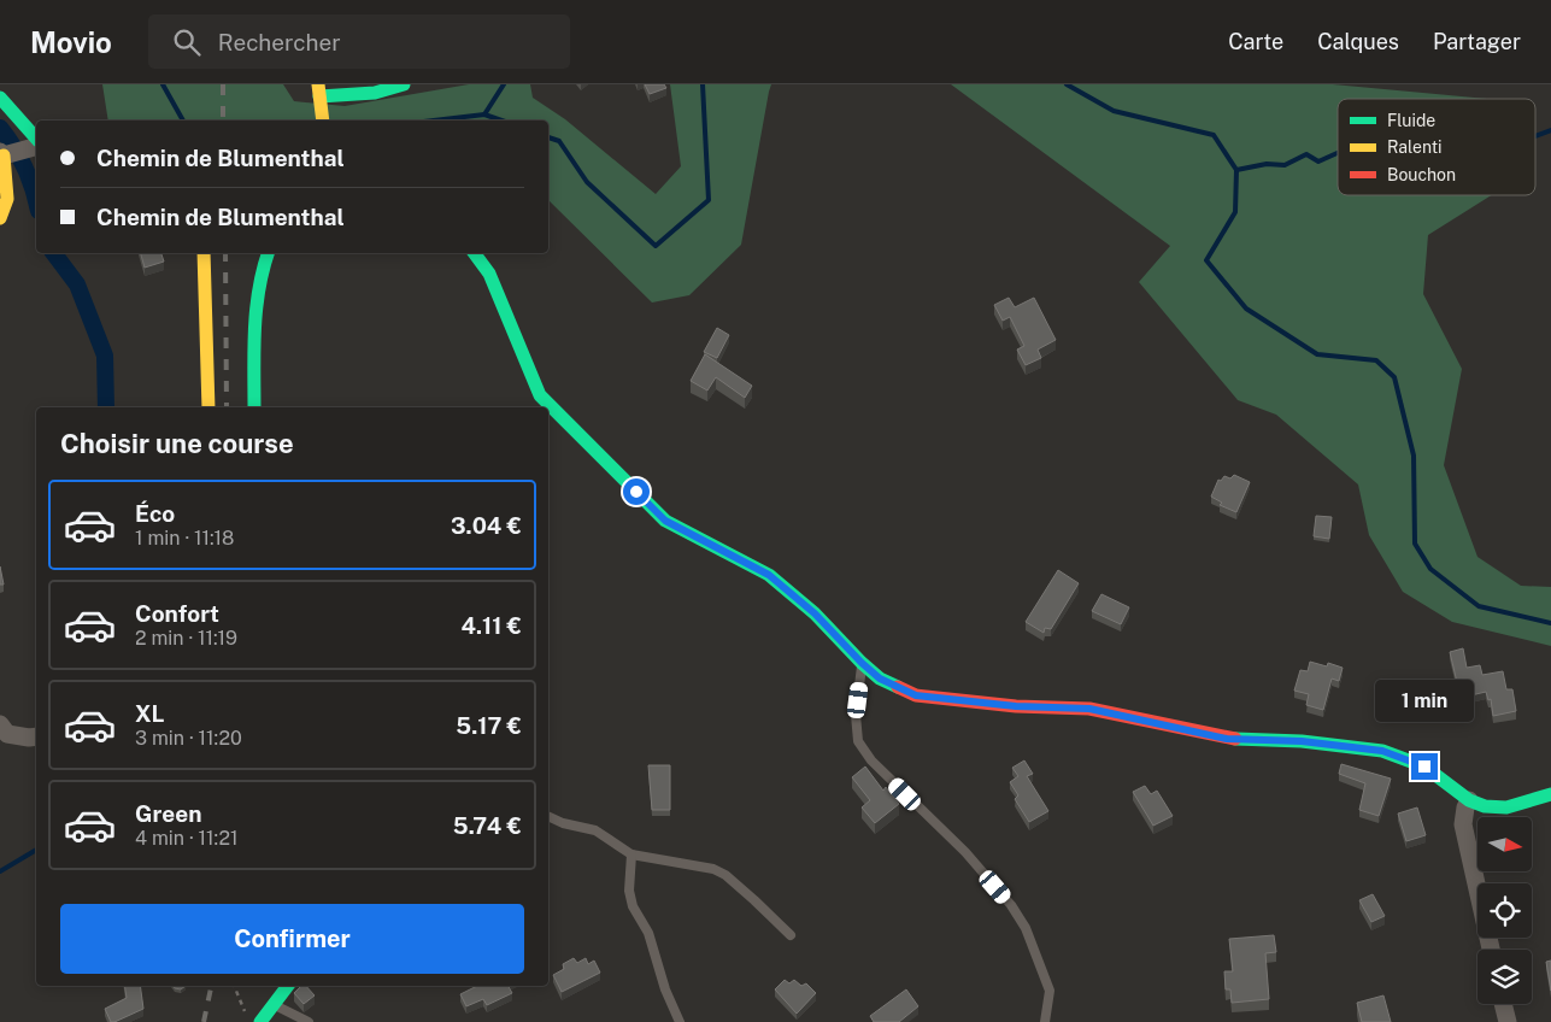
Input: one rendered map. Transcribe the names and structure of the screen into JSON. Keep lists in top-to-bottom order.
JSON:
{
  "legend": ["Fluide", "Ralenti", "Bouchon"],
  "north": "right",
  "page": {
    "header": "Movio",
    "search": "Rechercher",
    "nav": ["Carte", "Calques", "Partager"],
    "banner": ["Chemin de Blumenthal", "Chemin de Blumenthal"],
    "heading": "Choisir une course",
    "list": [
      {
        "name": "Éco",
        "note": "1 min · 11:18",
        "value": "3.04 €"
      },
      {
        "name": "Confort",
        "note": "2 min · 11:19",
        "value": "4.11 €"
      },
      {
        "name": "XL",
        "note": "3 min · 11:20",
        "value": "5.17 €"
      },
      {
        "name": "Green",
        "note": "4 min · 11:21",
        "value": "5.74 €"
      }
    ],
    "bubble": "1 min",
    "buttons": "Confirmer"
  }
}
